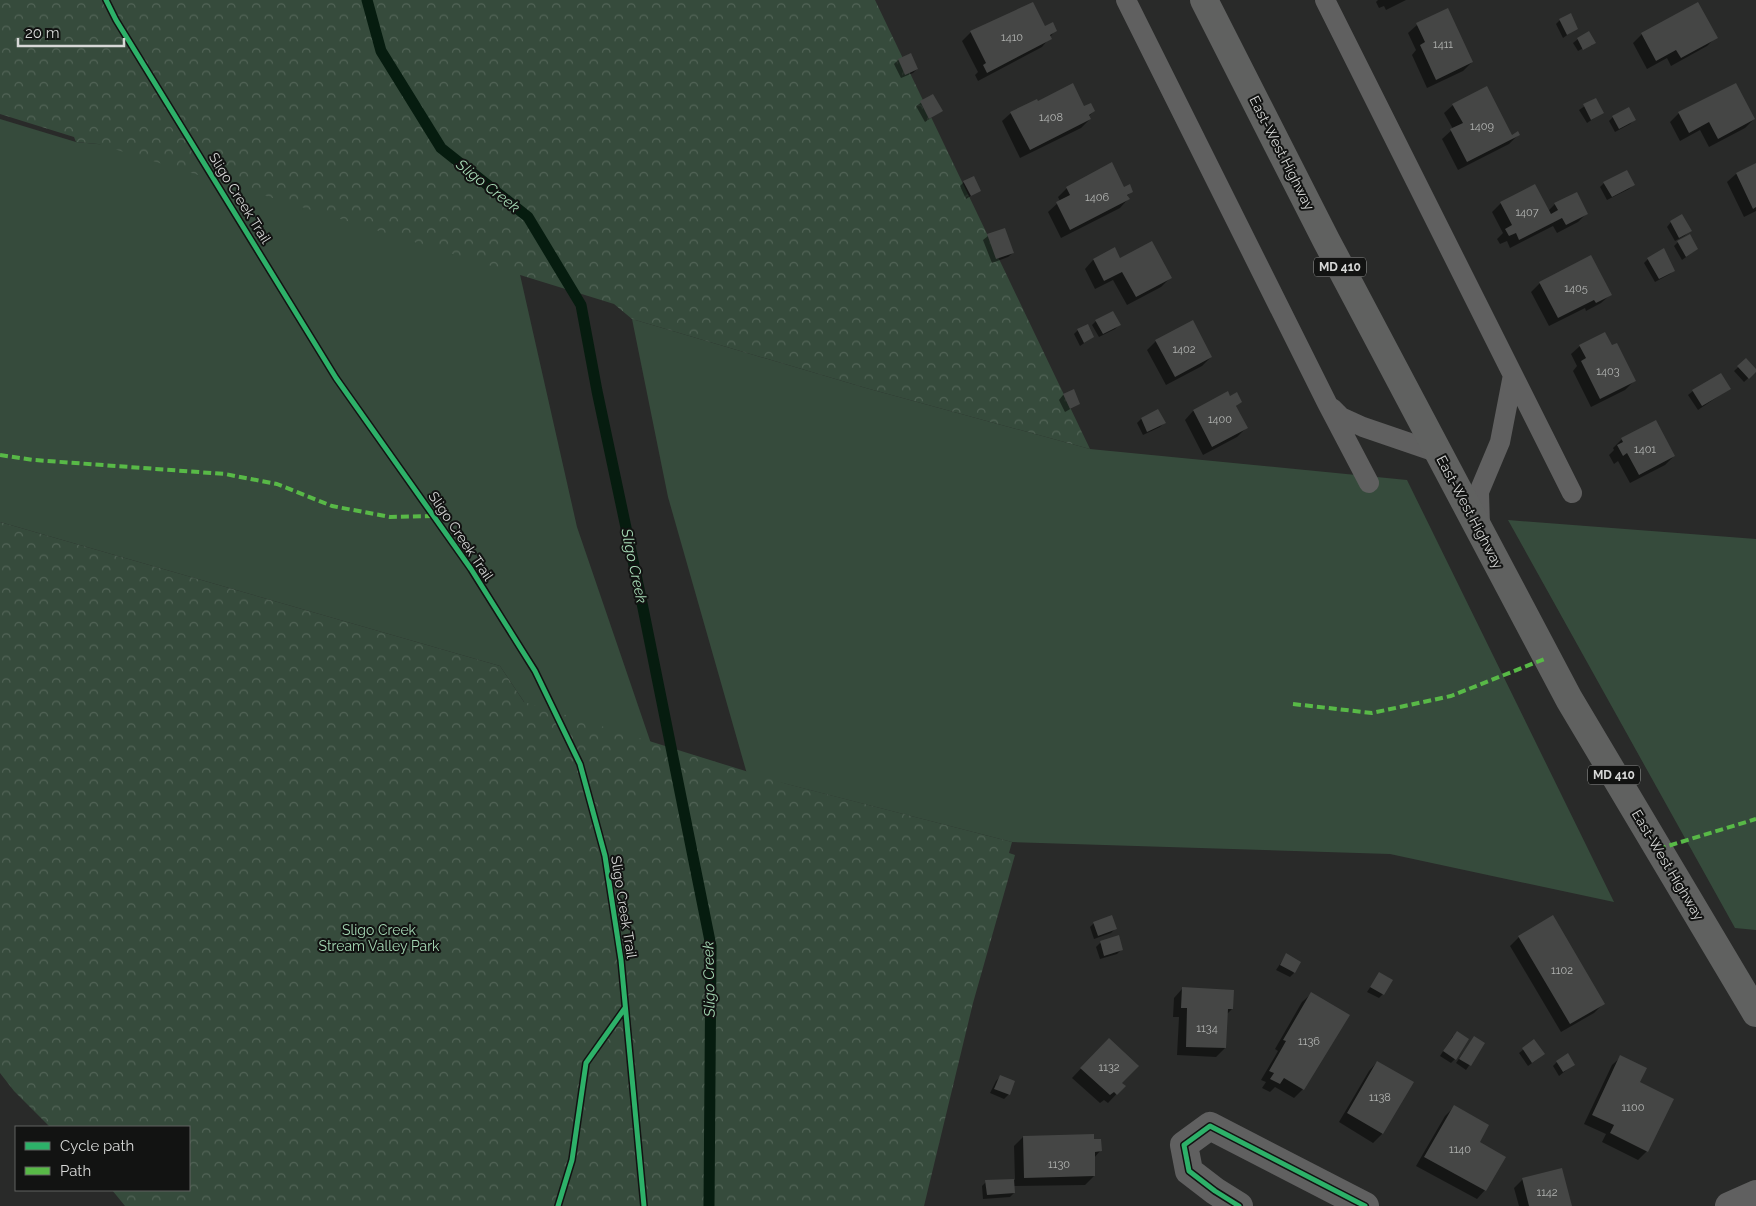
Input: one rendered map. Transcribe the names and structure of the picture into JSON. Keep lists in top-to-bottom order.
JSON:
{
  "streets": {
    "main road": ["East-West Highway", "MD 410"],
    "cycle path": ["Sligo Creek Trail"]
  },
  "water": ["Sligo Creek"],
  "parks": ["Sligo Creek Stream Valley Park"],
  "house_numbers": [
    "1410",
    "1411",
    "1408",
    "1409",
    "1406",
    "1407",
    "1405",
    "1402",
    "1403",
    "1400",
    "1401",
    "1102",
    "1134",
    "1136",
    "1132",
    "1138",
    "1100",
    "1140",
    "1130",
    "1142"
  ],
  "legend": ["Cycle path", "Path"],
  "scale_bar": "20 m"
}
